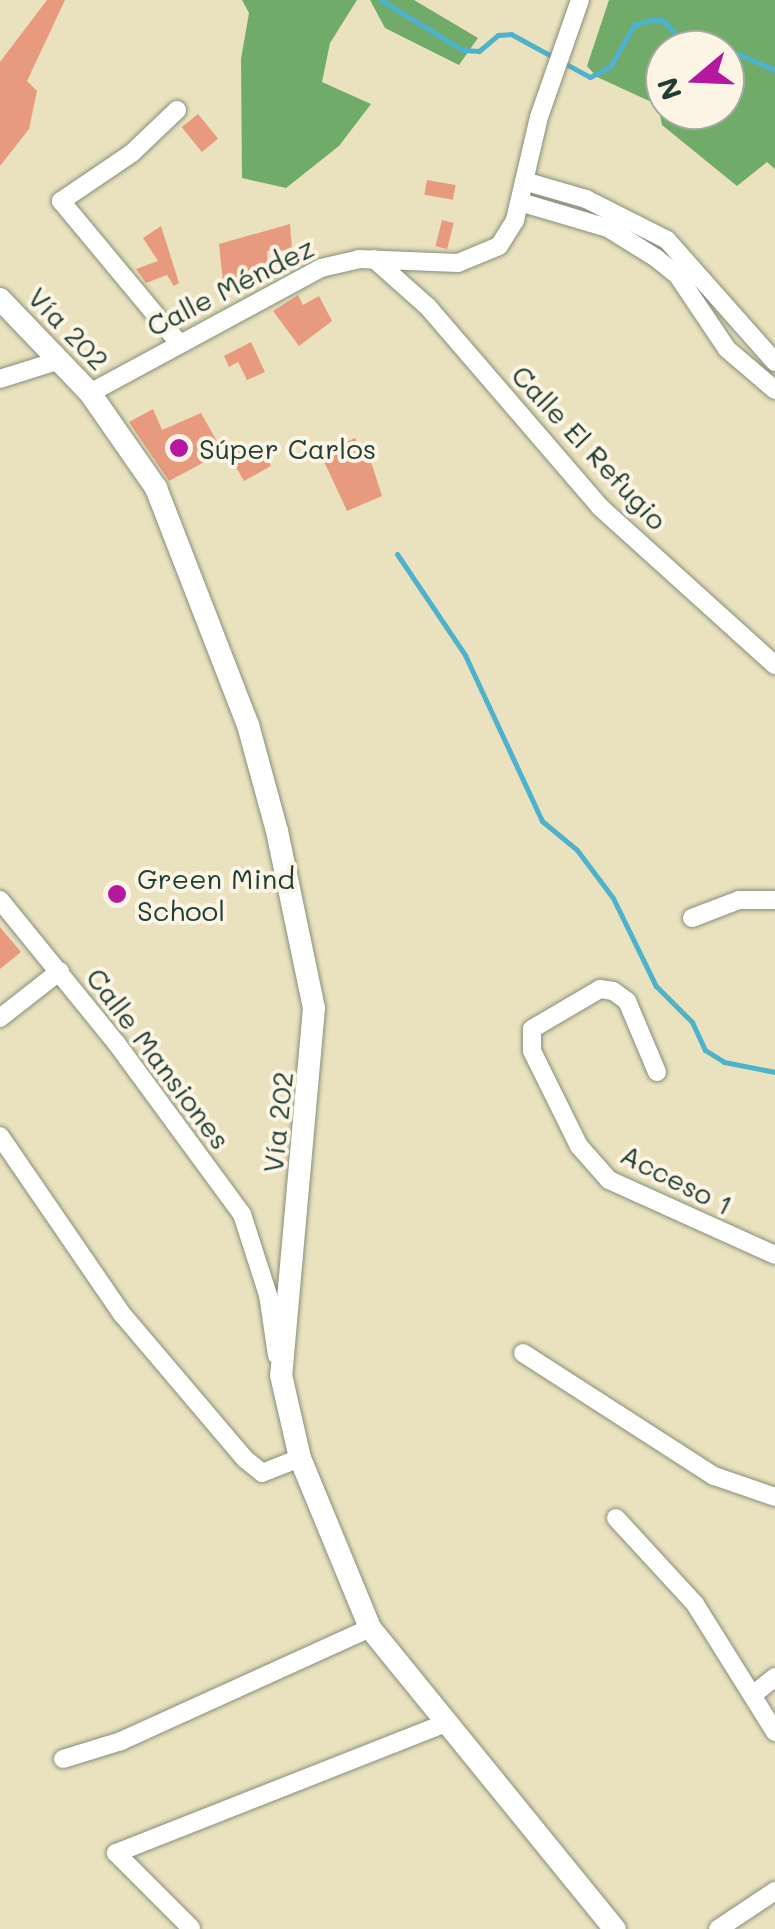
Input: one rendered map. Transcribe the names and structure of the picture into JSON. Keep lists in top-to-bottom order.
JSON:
{
  "streets": {
    "main road": ["Vía 202"],
    "street": [
      "Calle Méndez",
      "Calle El Refugio",
      "Calle Mansiones",
      "Acceso 1"
    ]
  },
  "crossings": [
    ["Calle Méndez", "Vía 202"],
    ["Calle Méndez", "Calle El Refugio"],
    ["Vía 202", "Calle Mansiones"]
  ],
  "places": ["Súper Carlos", "Green Mind School"],
  "north": "left"
}
